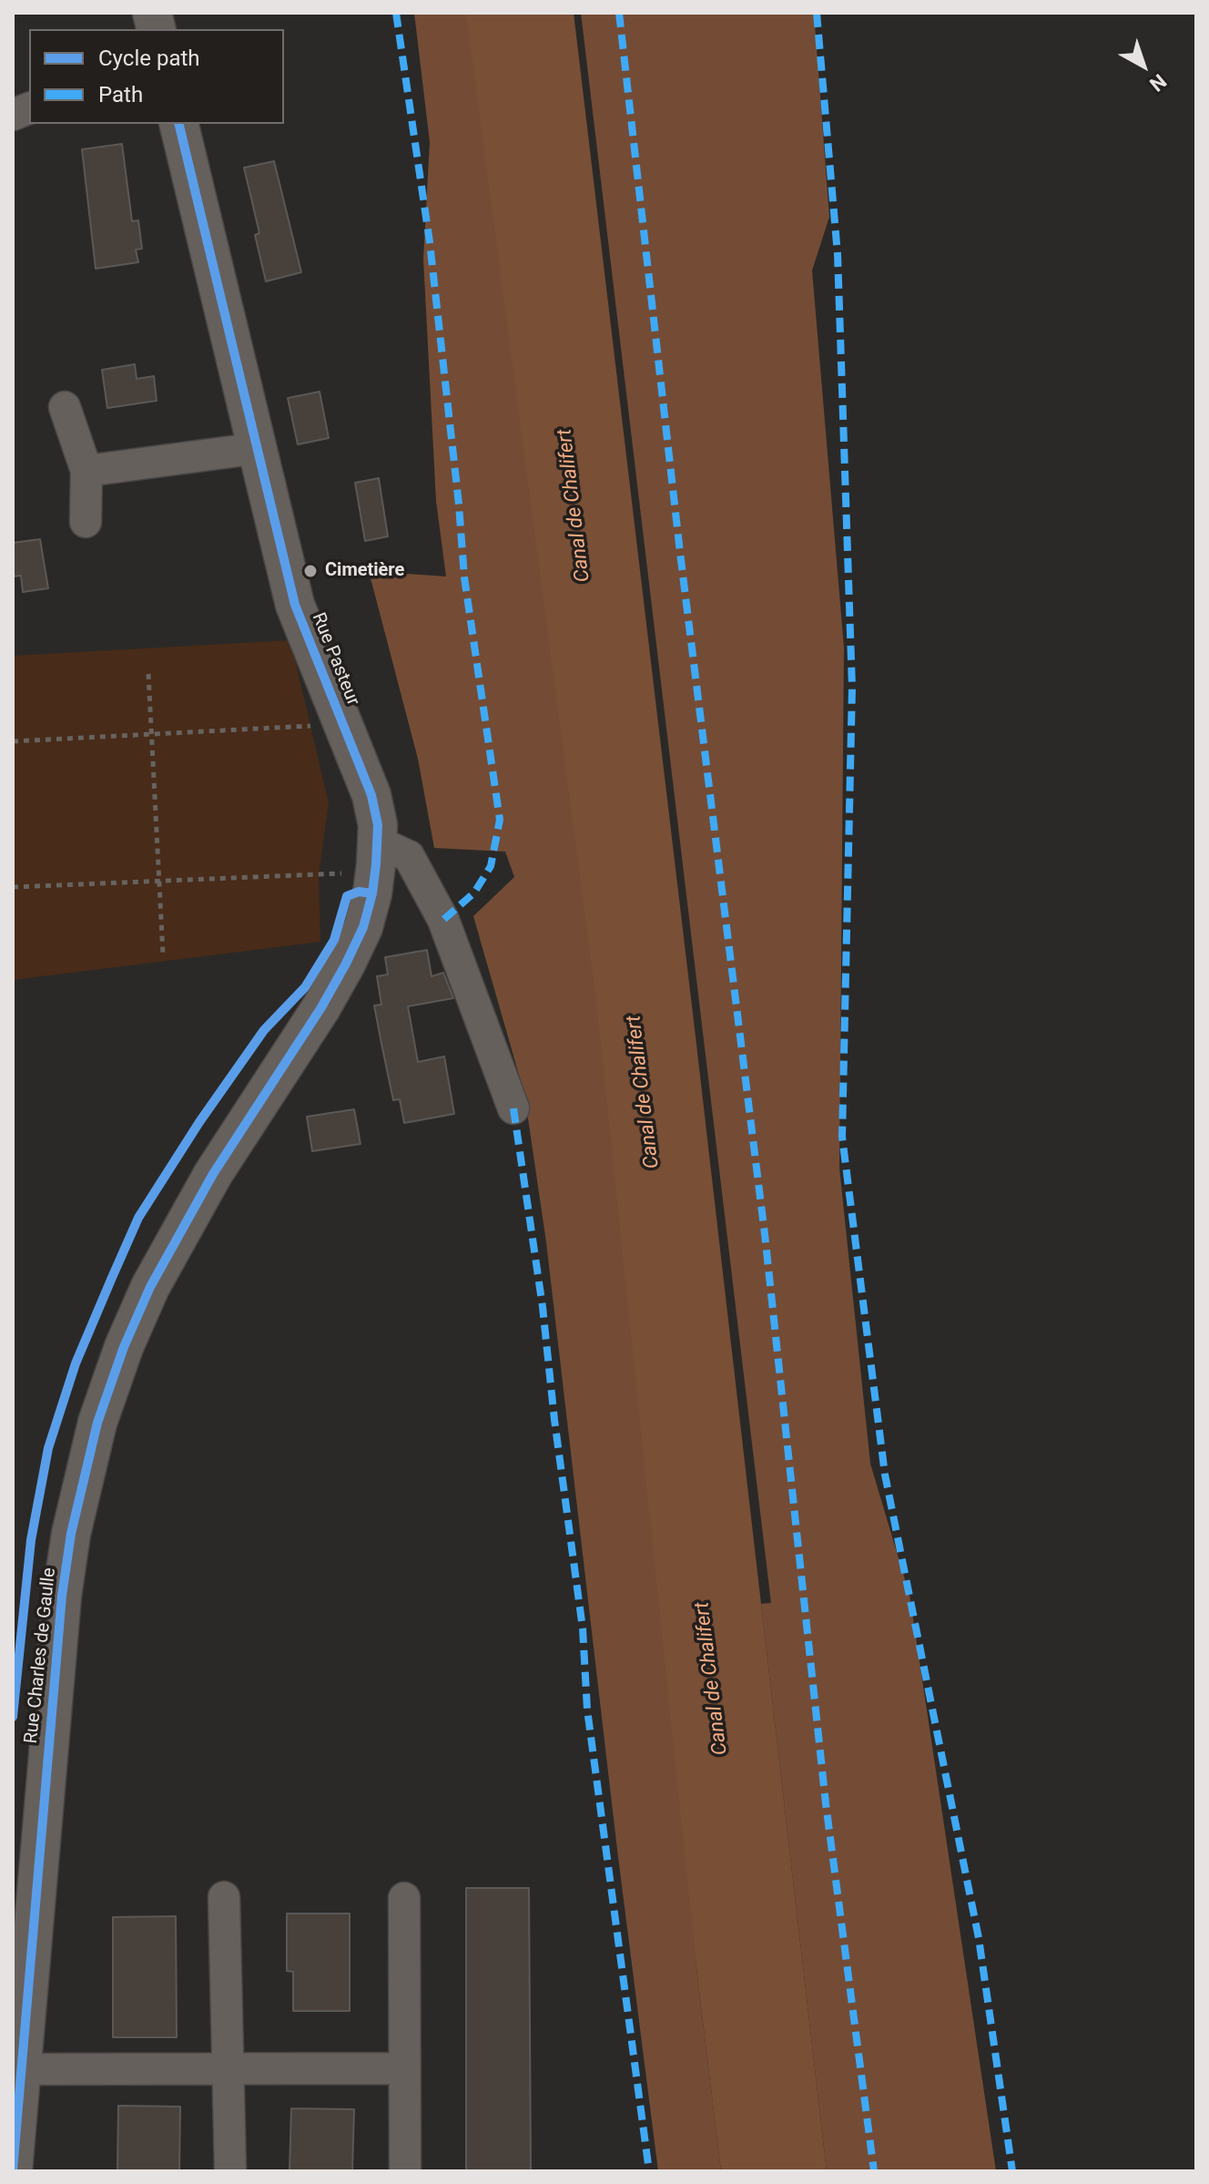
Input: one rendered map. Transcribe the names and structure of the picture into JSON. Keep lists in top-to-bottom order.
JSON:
{
  "streets": {
    "street": ["Rue Pasteur", "Rue Charles de Gaulle"]
  },
  "crossings": [
    ["Rue Pasteur", "Rue Charles de Gaulle"]
  ],
  "water": ["Canal de Chalifert"],
  "places": ["Cimetière"],
  "legend": ["Cycle path", "Path"],
  "north": "bottom right"
}
